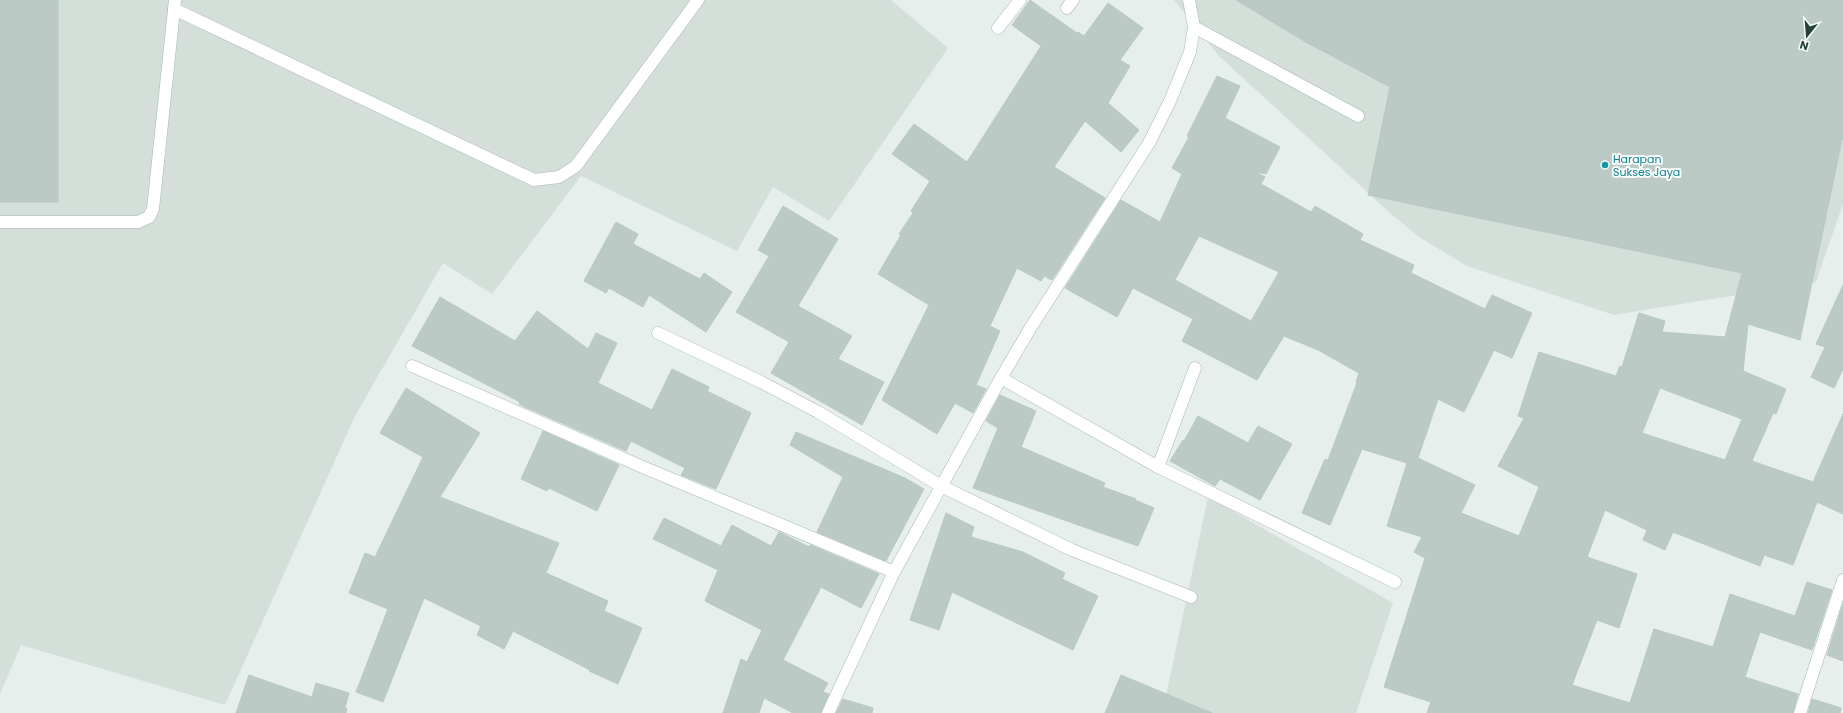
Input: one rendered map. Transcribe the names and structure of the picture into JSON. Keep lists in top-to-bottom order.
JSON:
{
  "places": ["Harapan Sukses Jaya"],
  "north": "bottom"
}
